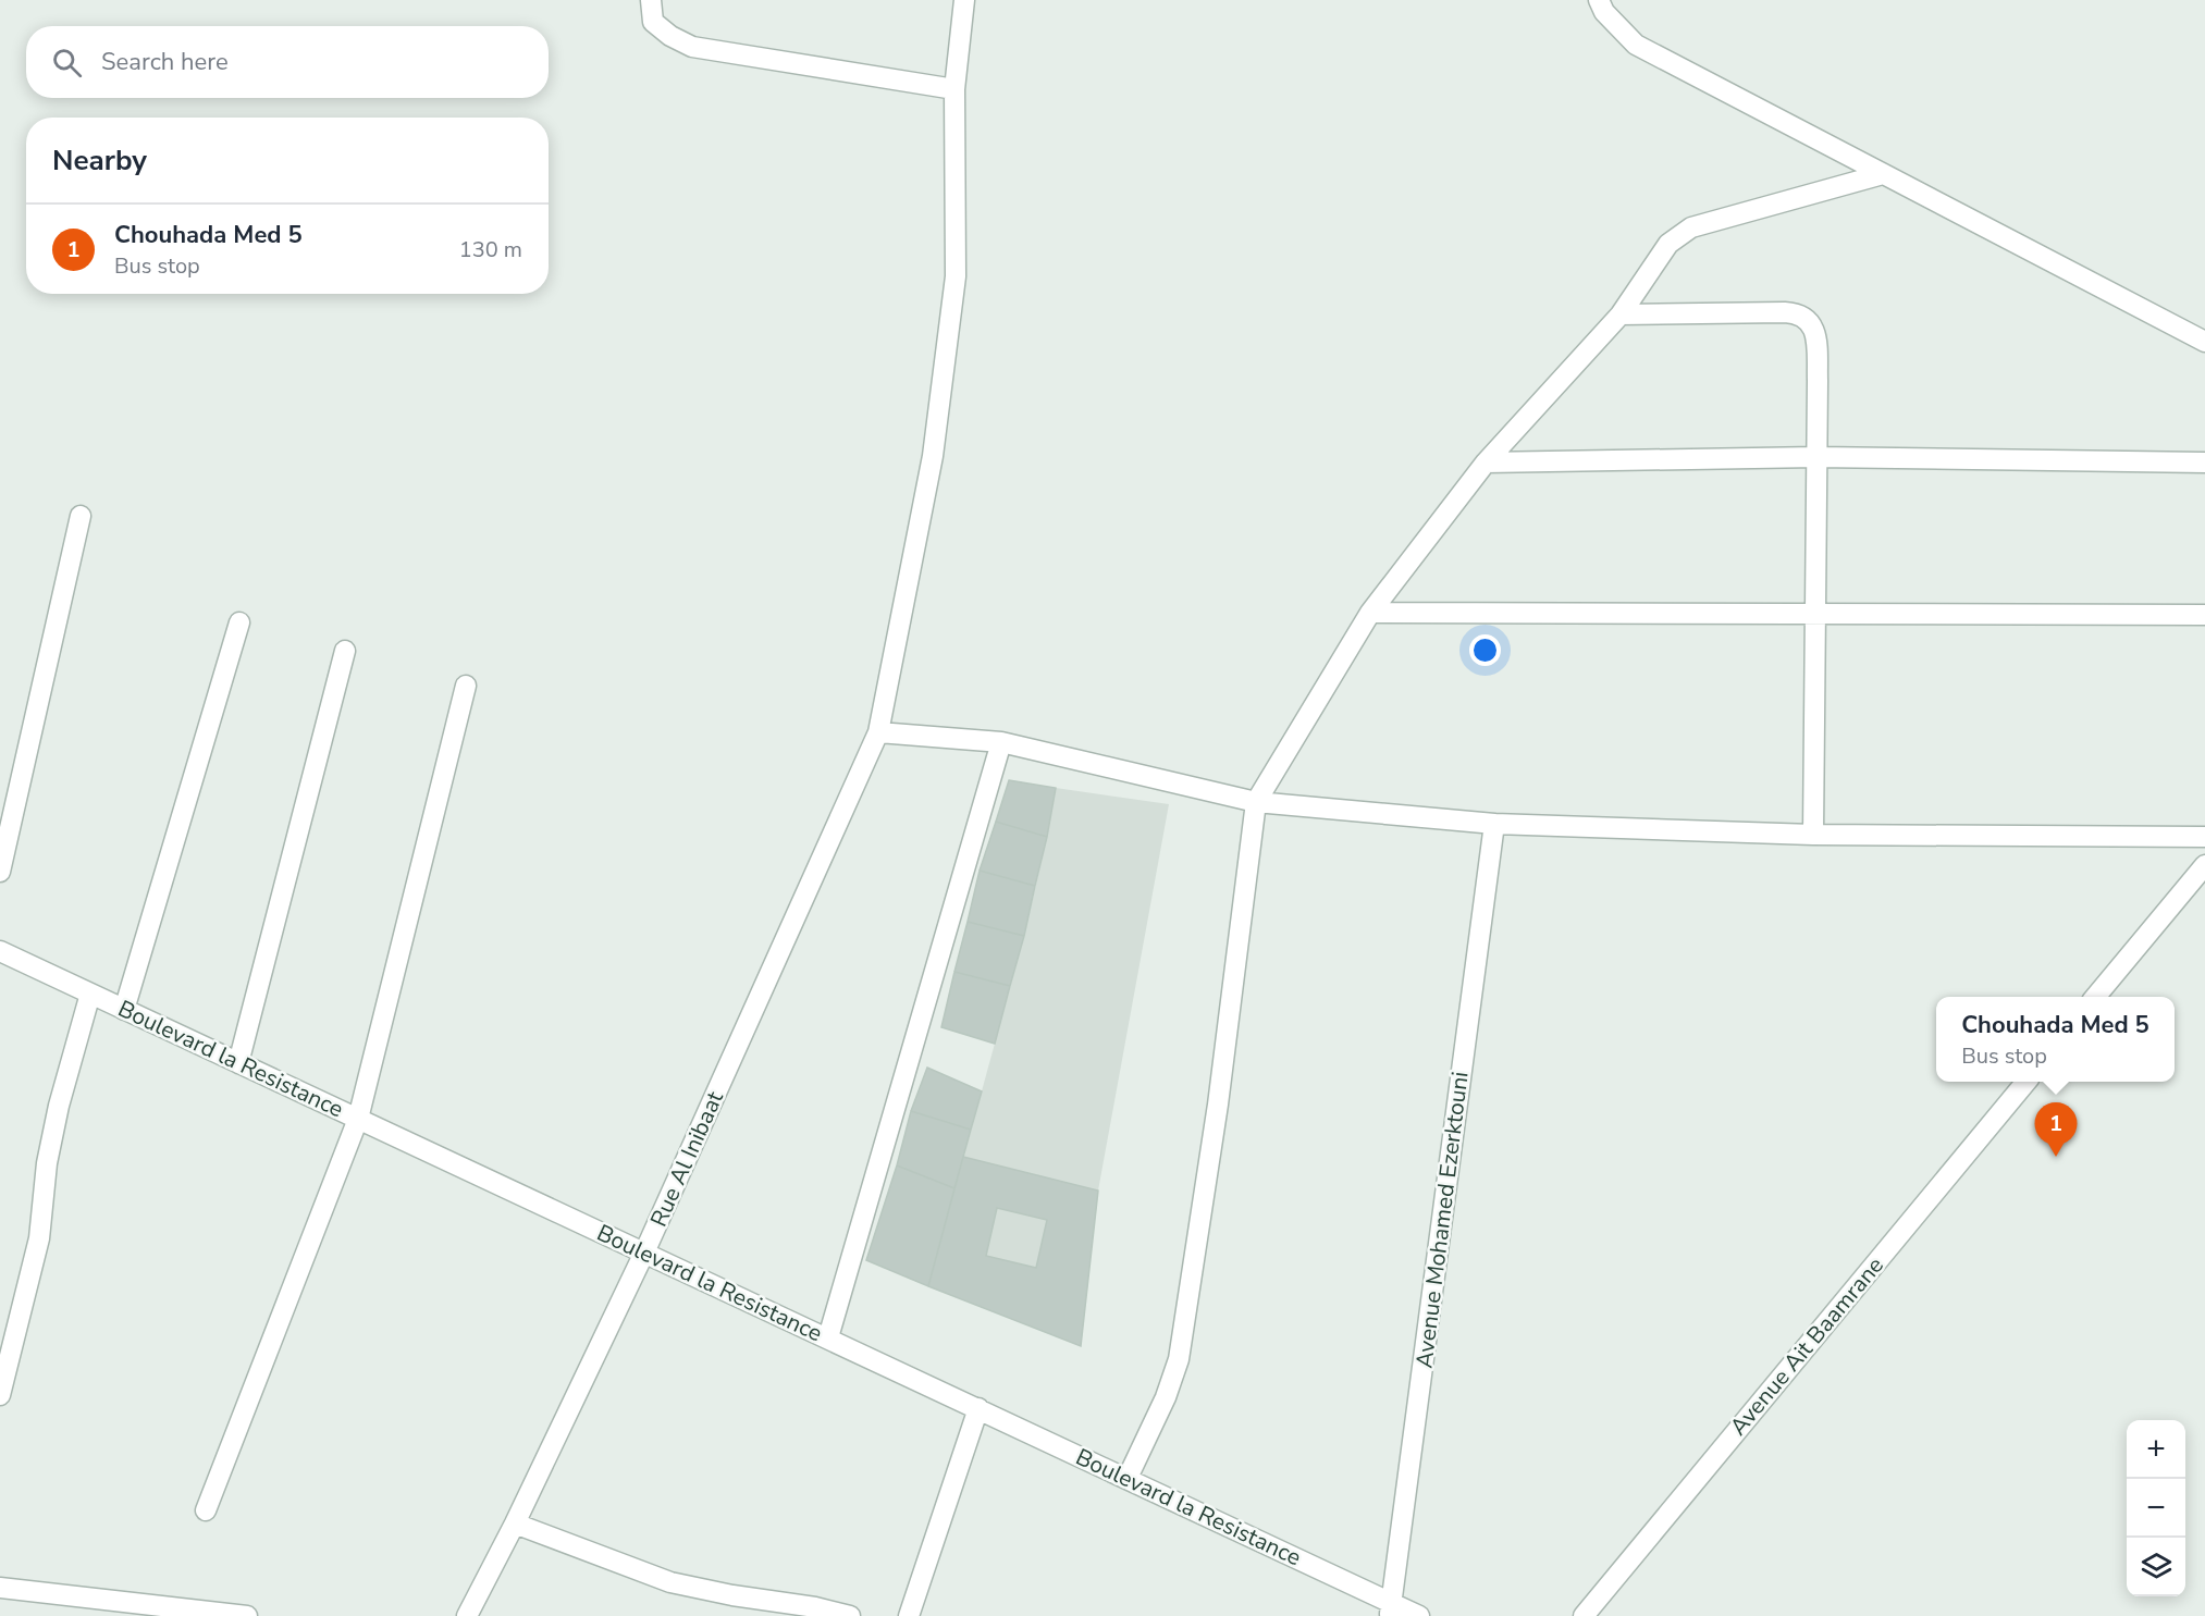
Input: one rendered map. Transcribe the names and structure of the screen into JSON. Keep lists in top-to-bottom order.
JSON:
{
  "streets": {
    "street": [
      "Boulevard la Resistance",
      "Rue Al Inibaat",
      "Avenue Mohamed Ezerktouni",
      "Avenue Ait Baamrane"
    ]
  },
  "crossings": [
    ["Boulevard la Resistance", "Rue Al Inibaat"],
    ["Boulevard la Resistance", "Avenue Mohamed Ezerktouni"]
  ],
  "page": {
    "search": "Search here",
    "heading": "Nearby",
    "list": [
      {
        "mark": "1",
        "name": "Chouhada Med 5",
        "note": "Bus stop",
        "value": "130 m"
      }
    ],
    "popup": ["Chouhada Med 5", "Bus stop"],
    "pins": "1",
    "map_buttons": ["+", "−"]
  }
}
